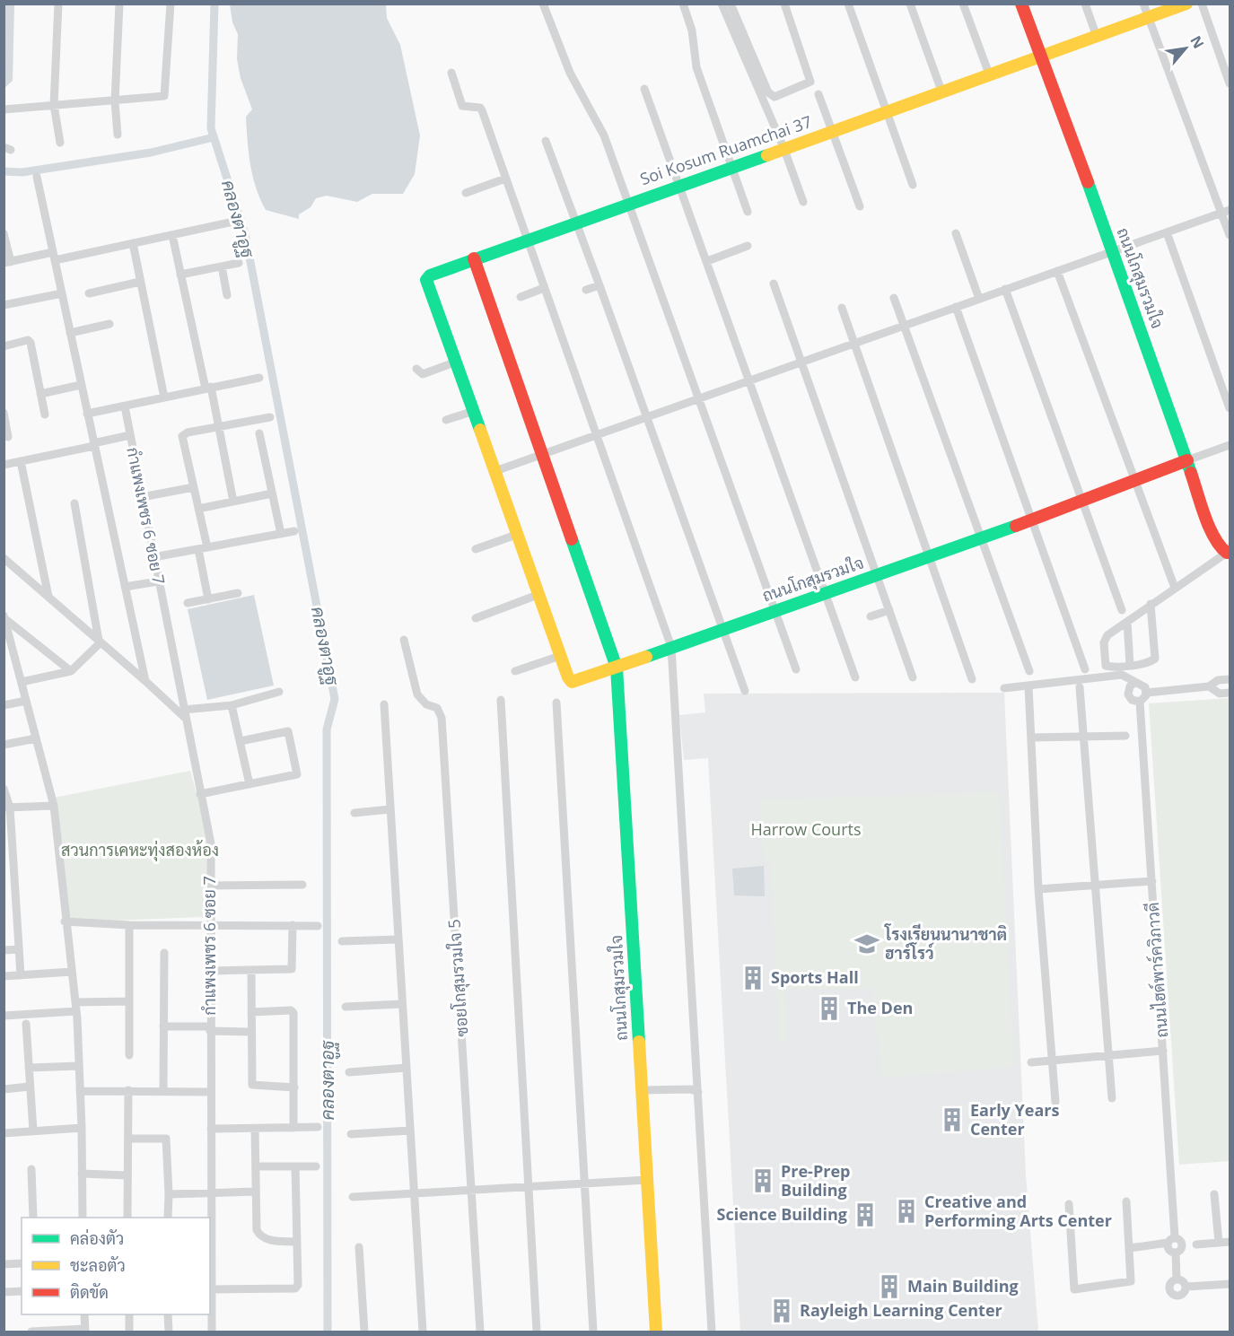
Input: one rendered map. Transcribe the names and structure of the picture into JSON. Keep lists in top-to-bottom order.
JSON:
{
  "streets": {
    "street": [
      "Soi Kosum Ruamchai 37",
      "ถนนโกสุมรวมใจ",
      "กำแพงเพชร 6 ซอย 7",
      "ถนนไฮด์พาร์ควิภาวดี",
      "ซอยโกสุมรวมใจ 5"
    ]
  },
  "crossings": [
    ["Soi Kosum Ruamchai 37", "ถนนโกสุมรวมใจ"]
  ],
  "water": ["คลองตาอูฐ"],
  "parks": ["Harrow Courts", "สวนการเคหะทุ่งสองห้อง"],
  "places": {
    "school or university": ["โรงเรียนนานาชาติ ฮาร์โรว์"],
    "building": [
      "Sports Hall",
      "The Den",
      "Early Years Center",
      "Pre-Prep Building",
      "Creative and Performing Arts Center",
      "Science Building",
      "Main Building",
      "Rayleigh Learning Center"
    ]
  },
  "legend": ["คล่องตัว", "ชะลอตัว", "ติดขัด"],
  "north": "top right"
}
